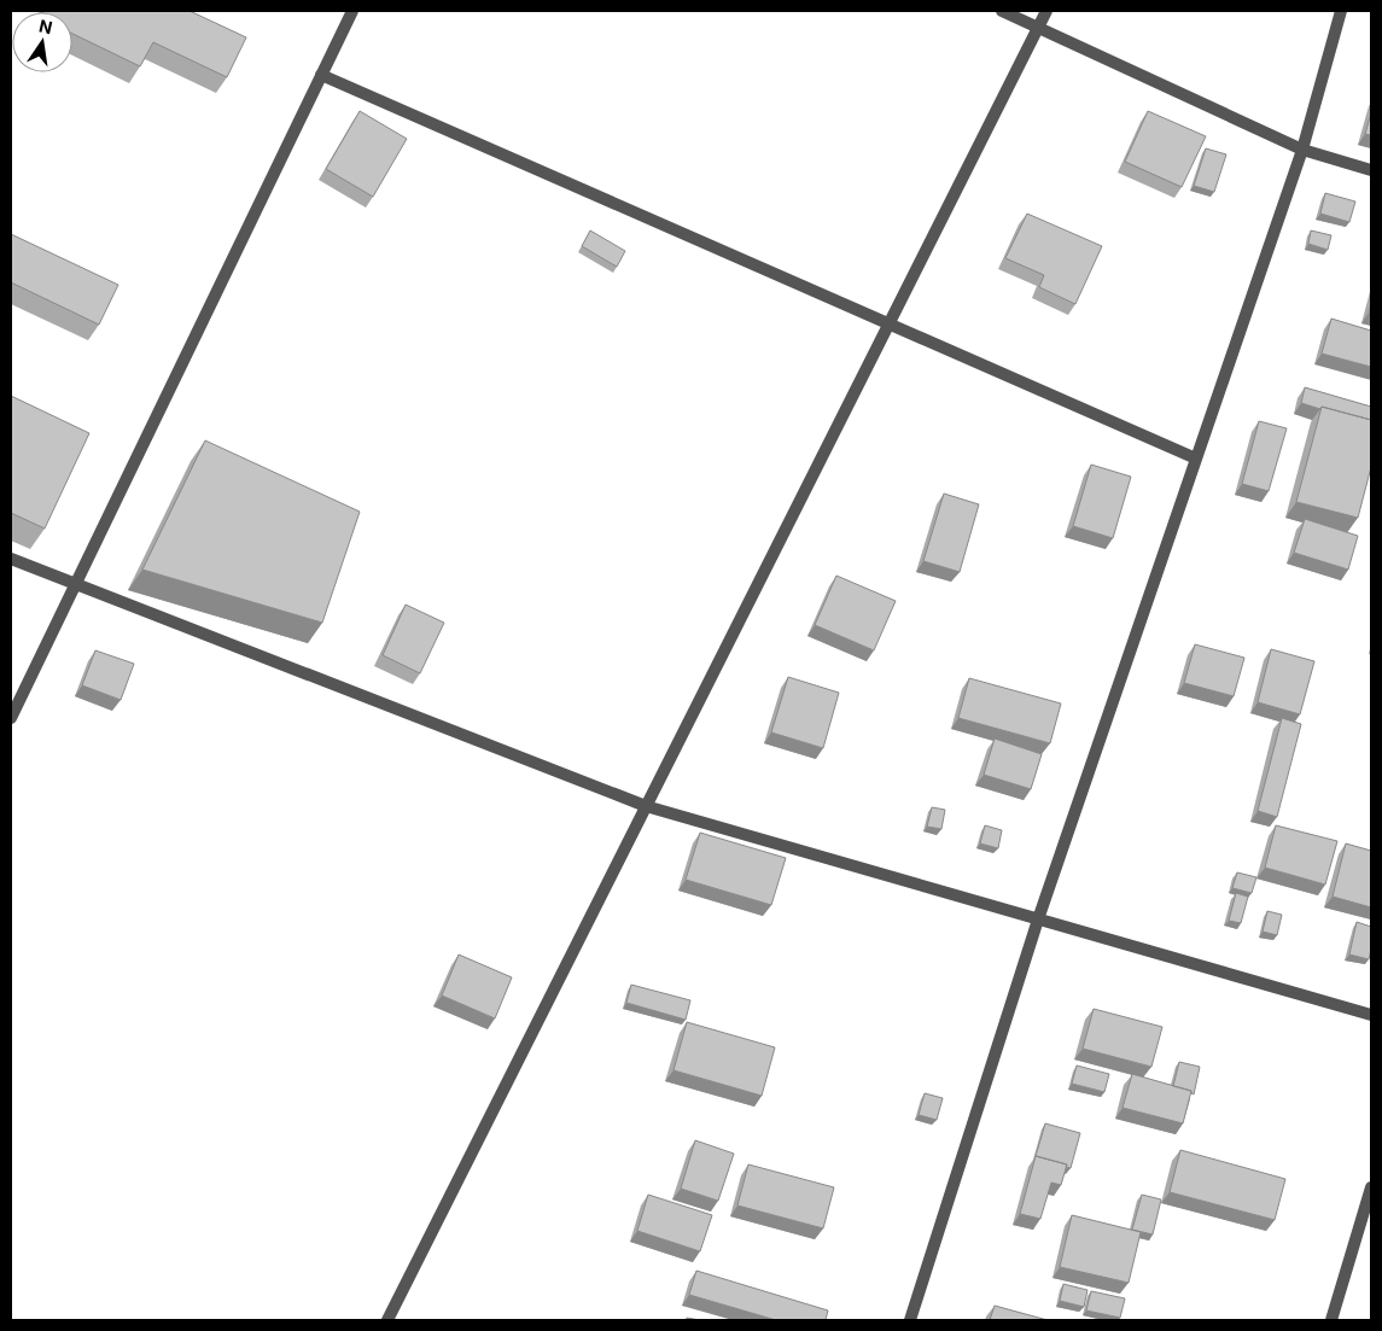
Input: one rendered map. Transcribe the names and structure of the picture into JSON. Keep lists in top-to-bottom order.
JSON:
{
  "north": "top"
}
